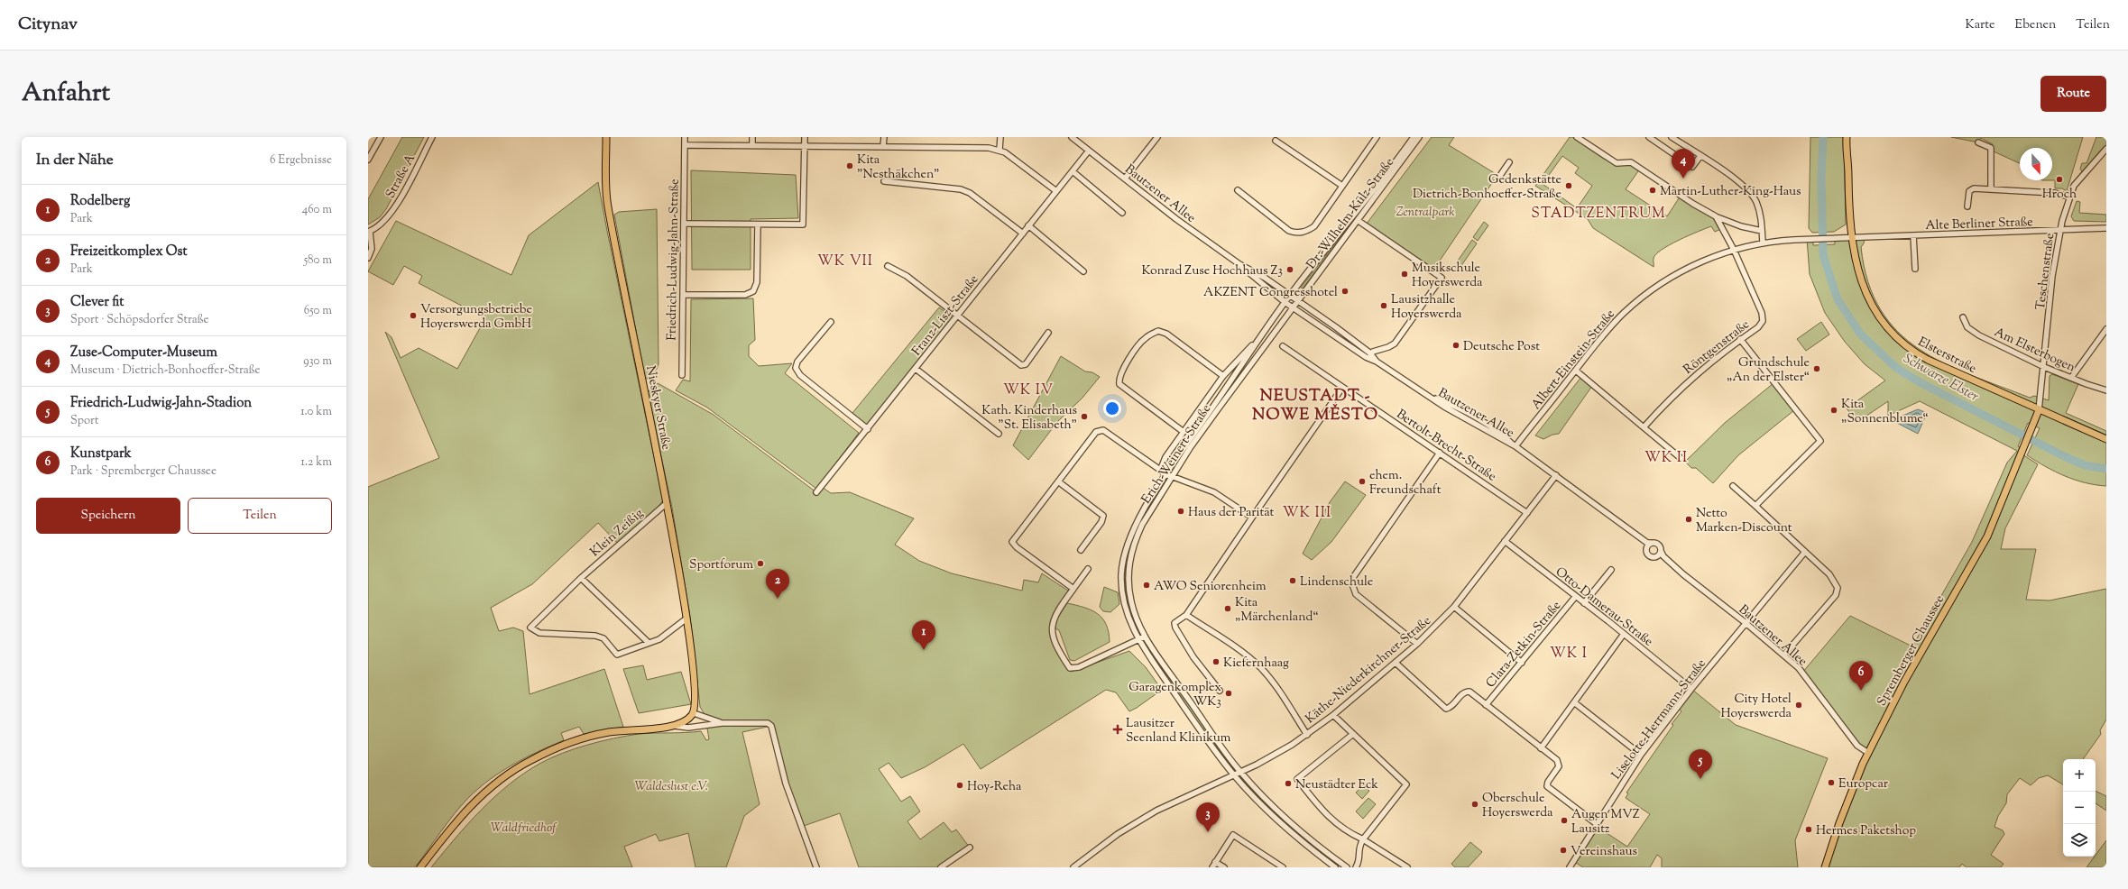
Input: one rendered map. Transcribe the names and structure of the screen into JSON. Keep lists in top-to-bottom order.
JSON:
{
  "streets": {
    "main road": ["Elsterstraße", "Nieskyer Straße", "Spremberger Chaussee"],
    "street": [
      "Straße A",
      "Bautzener Allee",
      "Dr.-Wilhelm-Külz-Straße",
      "Alte Berliner Straße",
      "Friedrich-Ludwig-Jahn-Straße",
      "Teschenstraße",
      "Franz-Liszt-Straße",
      "Röntgenstraße",
      "Am Elsterbogen",
      "Albert-Einstein-Straße",
      "Bertolt-Brecht-Straße",
      "Erich-Weinert-Straße",
      "Klein Zeißig",
      "Otto-Damerau-Straße",
      "Clara-Zetkin-Straße",
      "Käthe-Niederkirchner-Straße",
      "Liselotte-Herrmann-Straße"
    ]
  },
  "crossings": [
    ["Bautzener Allee", "Dr.-Wilhelm-Külz-Straße"],
    ["Bautzener Allee", "Franz-Liszt-Straße"],
    ["Bautzener Allee", "Albert-Einstein-Straße"],
    ["Bautzener Allee", "Erich-Weinert-Straße"],
    ["Bautzener Allee", "Spremberger Chaussee"],
    ["Bautzener Allee", "Käthe-Niederkirchner-Straße"],
    ["Bautzener Allee", "Liselotte-Herrmann-Straße"],
    ["Dr.-Wilhelm-Külz-Straße", "Erich-Weinert-Straße"],
    ["Alte Berliner Straße", "Teschenstraße"],
    ["Alte Berliner Straße", "Elsterstraße"],
    ["Alte Berliner Straße", "Albert-Einstein-Straße"],
    ["Teschenstraße", "Am Elsterbogen"],
    ["Teschenstraße", "Elsterstraße"],
    ["Teschenstraße", "Spremberger Chaussee"],
    ["Röntgenstraße", "Albert-Einstein-Straße"],
    ["Elsterstraße", "Albert-Einstein-Straße"],
    ["Elsterstraße", "Spremberger Chaussee"],
    ["Nieskyer Straße", "Klein Zeißig"],
    ["Bertolt-Brecht-Straße", "Käthe-Niederkirchner-Straße"],
    ["Erich-Weinert-Straße", "Käthe-Niederkirchner-Straße"],
    ["Otto-Damerau-Straße", "Clara-Zetkin-Straße"],
    ["Otto-Damerau-Straße", "Käthe-Niederkirchner-Straße"],
    ["Otto-Damerau-Straße", "Liselotte-Herrmann-Straße"]
  ],
  "districts": [
    "STADTZENTRUM",
    "WK VII",
    "WK IV",
    "NEUSTADT - NOWE MĚSTO",
    "WK II",
    "WK III",
    "WK I"
  ],
  "water": ["Schwarze Elster"],
  "parks": ["Zentralpark", "Waldeslust e.V.", "Waldfriedhof"],
  "places": {
    "other": [
      "Kita \"Nesthäkchen\"",
      "Hroch",
      "Gedenkstätte Dietrich-Bonhoeffer-Straße",
      "Martin-Luther-King-Haus",
      "Konrad Zuse Hochhaus Z3",
      "Musikschule Hoyerswerda",
      "AKZENT Congresshotel",
      "Lausitzhalle Hoyerswerda",
      "Versorgungsbetriebe Hoyerswerda GmbH",
      "Deutsche Post",
      "Grundschule „An der Elster“",
      "Kita „Sonnenblume“",
      "Kath. Kinderhaus \"St. Elisabeth\"",
      "ehem. Freundschaft",
      "Haus der Parität",
      "Netto Marken-Discount",
      "Sportforum",
      "Lindenschule",
      "AWO Seniorenheim",
      "Kita „Märchenland“",
      "Kiefernhaag",
      "Garagenkomplex WK3",
      "City Hotel Hoyerswerda",
      "Europcar",
      "Neustädter Eck",
      "Hoy-Reha",
      "Oberschule Hoyerswerda",
      "Augen MVZ Lausitz",
      "Hermes Paketshop",
      "Vereinshaus"
    ],
    "health": ["Lausitzer Seenland Klinikum"]
  },
  "north": "bottom",
  "page": {
    "header": "Citynav",
    "nav": ["Karte", "Ebenen", "Teilen"],
    "title": "Anfahrt",
    "buttons": [
      "Route",
      ["Speichern", "Teilen"]
    ],
    "heading": ["In der Nähe", "6 Ergebnisse"],
    "pins": [
      "4",
      "2",
      "1",
      "6",
      "5",
      "3"
    ],
    "list": [
      {
        "mark": "1",
        "name": "Rodelberg",
        "note": "Park",
        "value": "460 m"
      },
      {
        "mark": "2",
        "name": "Freizeitkomplex Ost",
        "note": "Park",
        "value": "580 m"
      },
      {
        "mark": "3",
        "name": "Clever fit",
        "note": "Sport · Schöpsdorfer Straße",
        "value": "650 m"
      },
      {
        "mark": "4",
        "name": "Zuse-Computer-Museum",
        "note": "Museum · Dietrich-Bonhoeffer-Straße",
        "value": "930 m"
      },
      {
        "mark": "5",
        "name": "Friedrich-Ludwig-Jahn-Stadion",
        "note": "Sport",
        "value": "1.0 km"
      },
      {
        "mark": "6",
        "name": "Kunstpark",
        "note": "Park · Spremberger Chaussee",
        "value": "1.2 km"
      }
    ],
    "map_buttons": ["+", "−"]
  }
}
